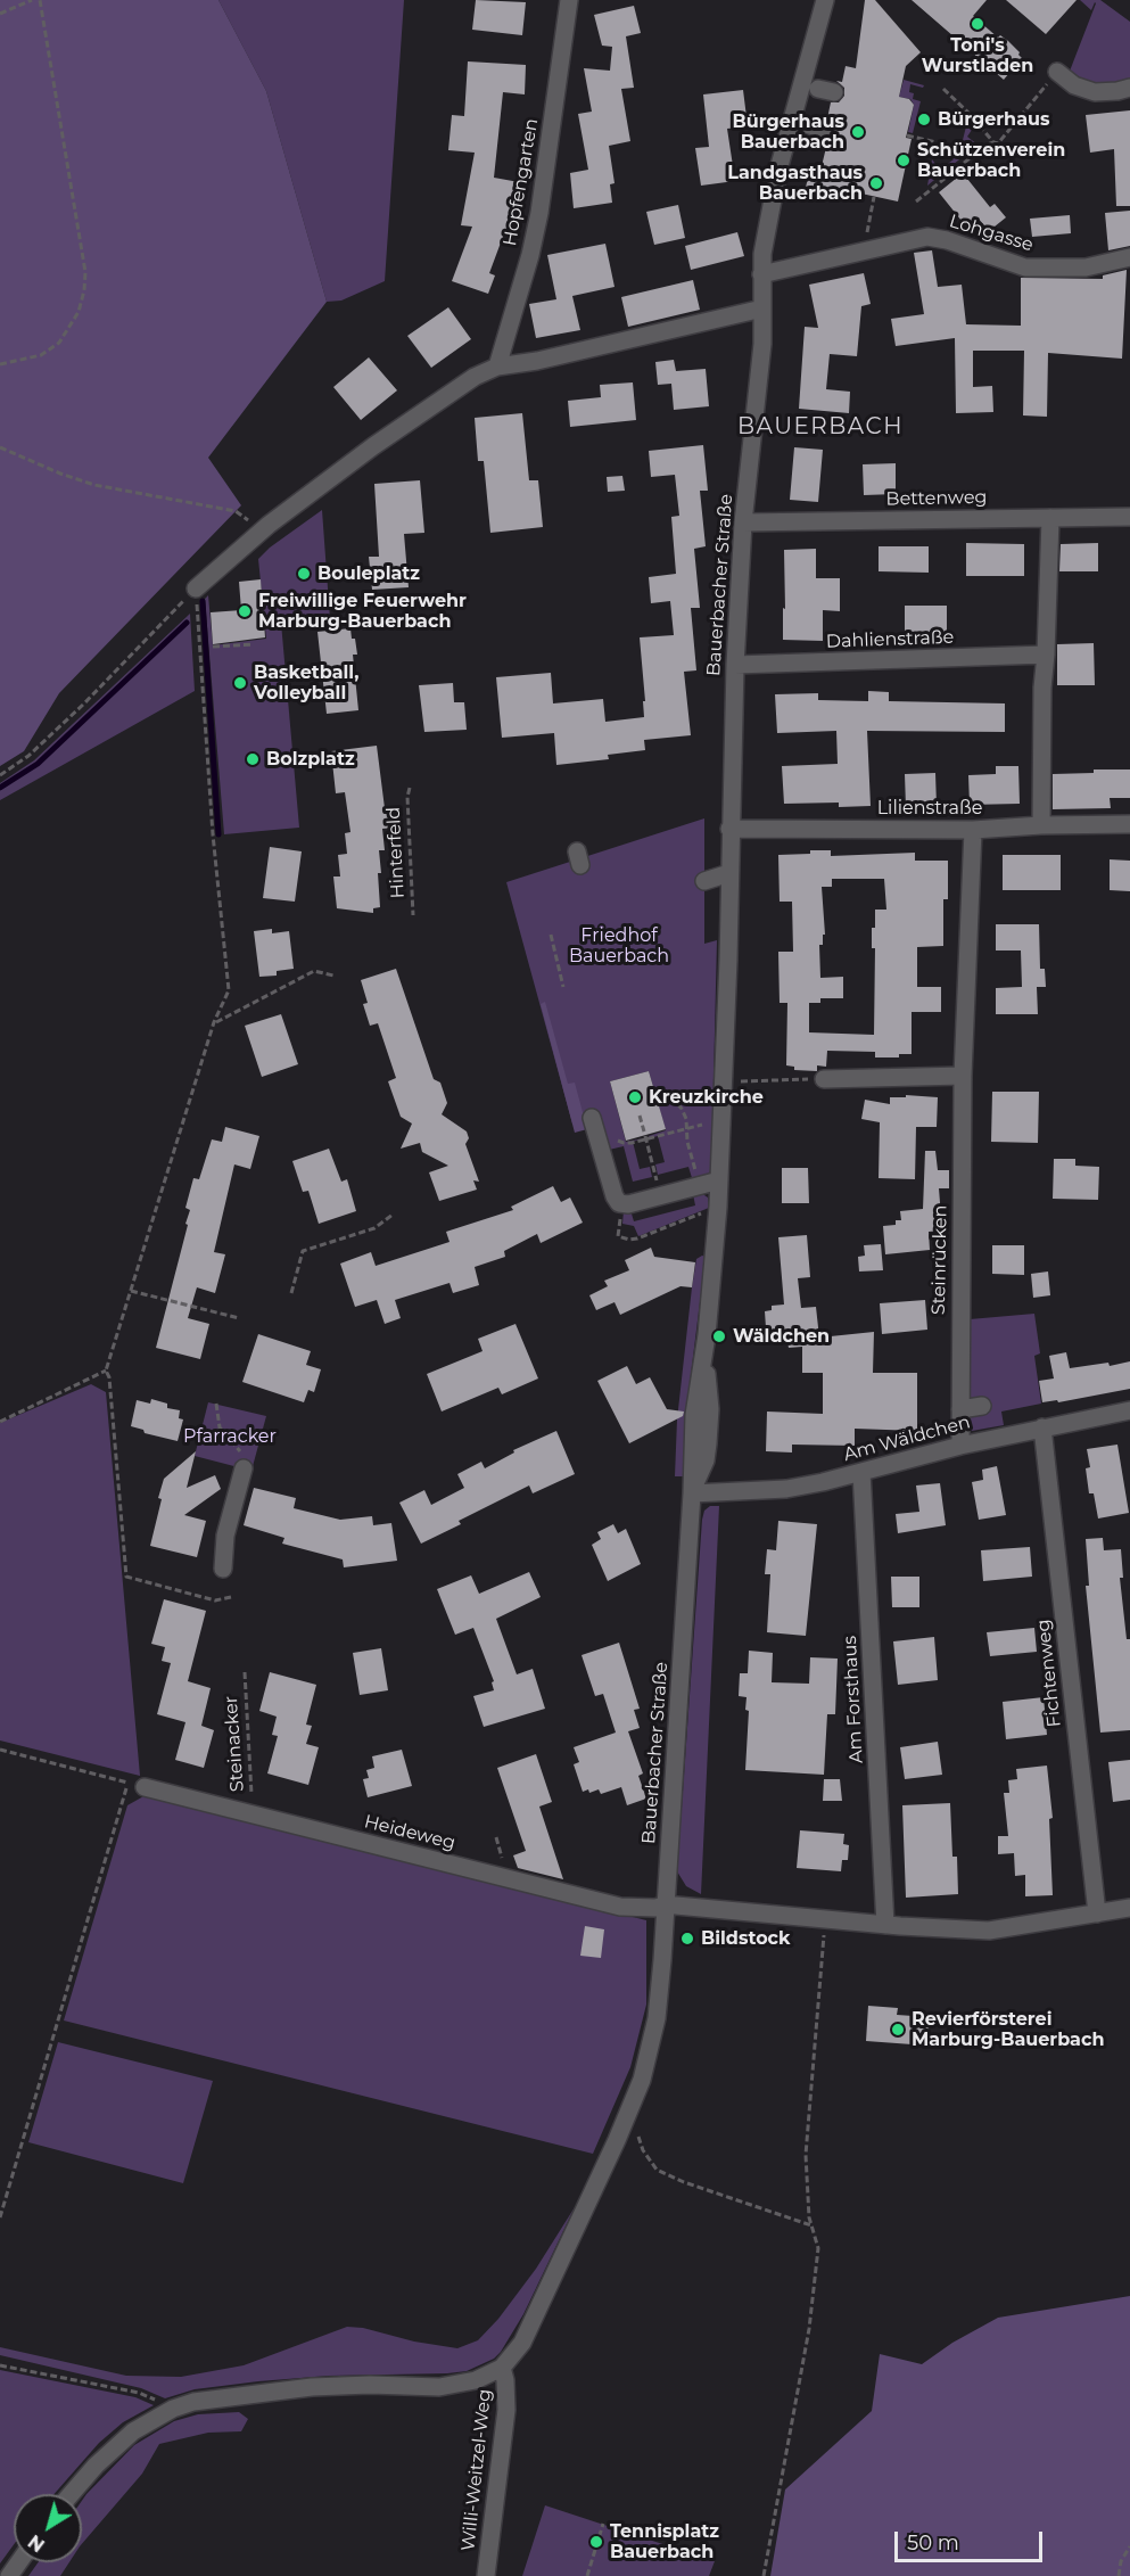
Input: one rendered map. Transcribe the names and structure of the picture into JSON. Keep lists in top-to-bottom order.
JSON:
{
  "streets": {
    "street": [
      "Hopfengarten",
      "Lohgasse",
      "Bettenweg",
      "Bauerbacher Straße",
      "Dahlienstraße",
      "Lilienstraße",
      "Steinrücken",
      "Am Wäldchen",
      "Fichtenweg",
      "Am Forsthaus",
      "Heideweg",
      "Willi-Weitzel-Weg"
    ],
    "path": ["Hinterfeld", "Steinacker"]
  },
  "crossings": [
    ["Lohgasse", "Bauerbacher Straße"],
    ["Bettenweg", "Bauerbacher Straße"],
    ["Bauerbacher Straße", "Dahlienstraße"],
    ["Bauerbacher Straße", "Lilienstraße"],
    ["Bauerbacher Straße", "Am Wäldchen"],
    ["Bauerbacher Straße", "Heideweg"],
    ["Bauerbacher Straße", "Willi-Weitzel-Weg"],
    ["Lilienstraße", "Steinrücken"],
    ["Steinrücken", "Am Wäldchen"],
    ["Am Wäldchen", "Fichtenweg"],
    ["Am Wäldchen", "Am Forsthaus"],
    ["Steinacker", "Heideweg"]
  ],
  "districts": ["BAUERBACH"],
  "parks": ["Friedhof Bauerbach", "Pfarracker"],
  "places": [
    "Toni's Wurstladen",
    "Bürgerhaus",
    "Bürgerhaus Bauerbach",
    "Schützenverein Bauerbach",
    "Landgasthaus Bauerbach",
    "Bouleplatz",
    "Freiwillige Feuerwehr Marburg-Bauerbach",
    "Basketball, Volleyball",
    "Bolzplatz",
    "Kreuzkirche",
    "Wäldchen",
    "Bildstock",
    "Revierförsterei Marburg-Bauerbach",
    "Tennisplatz Bauerbach"
  ],
  "scale_bar": "50 m",
  "north": "bottom left"
}
